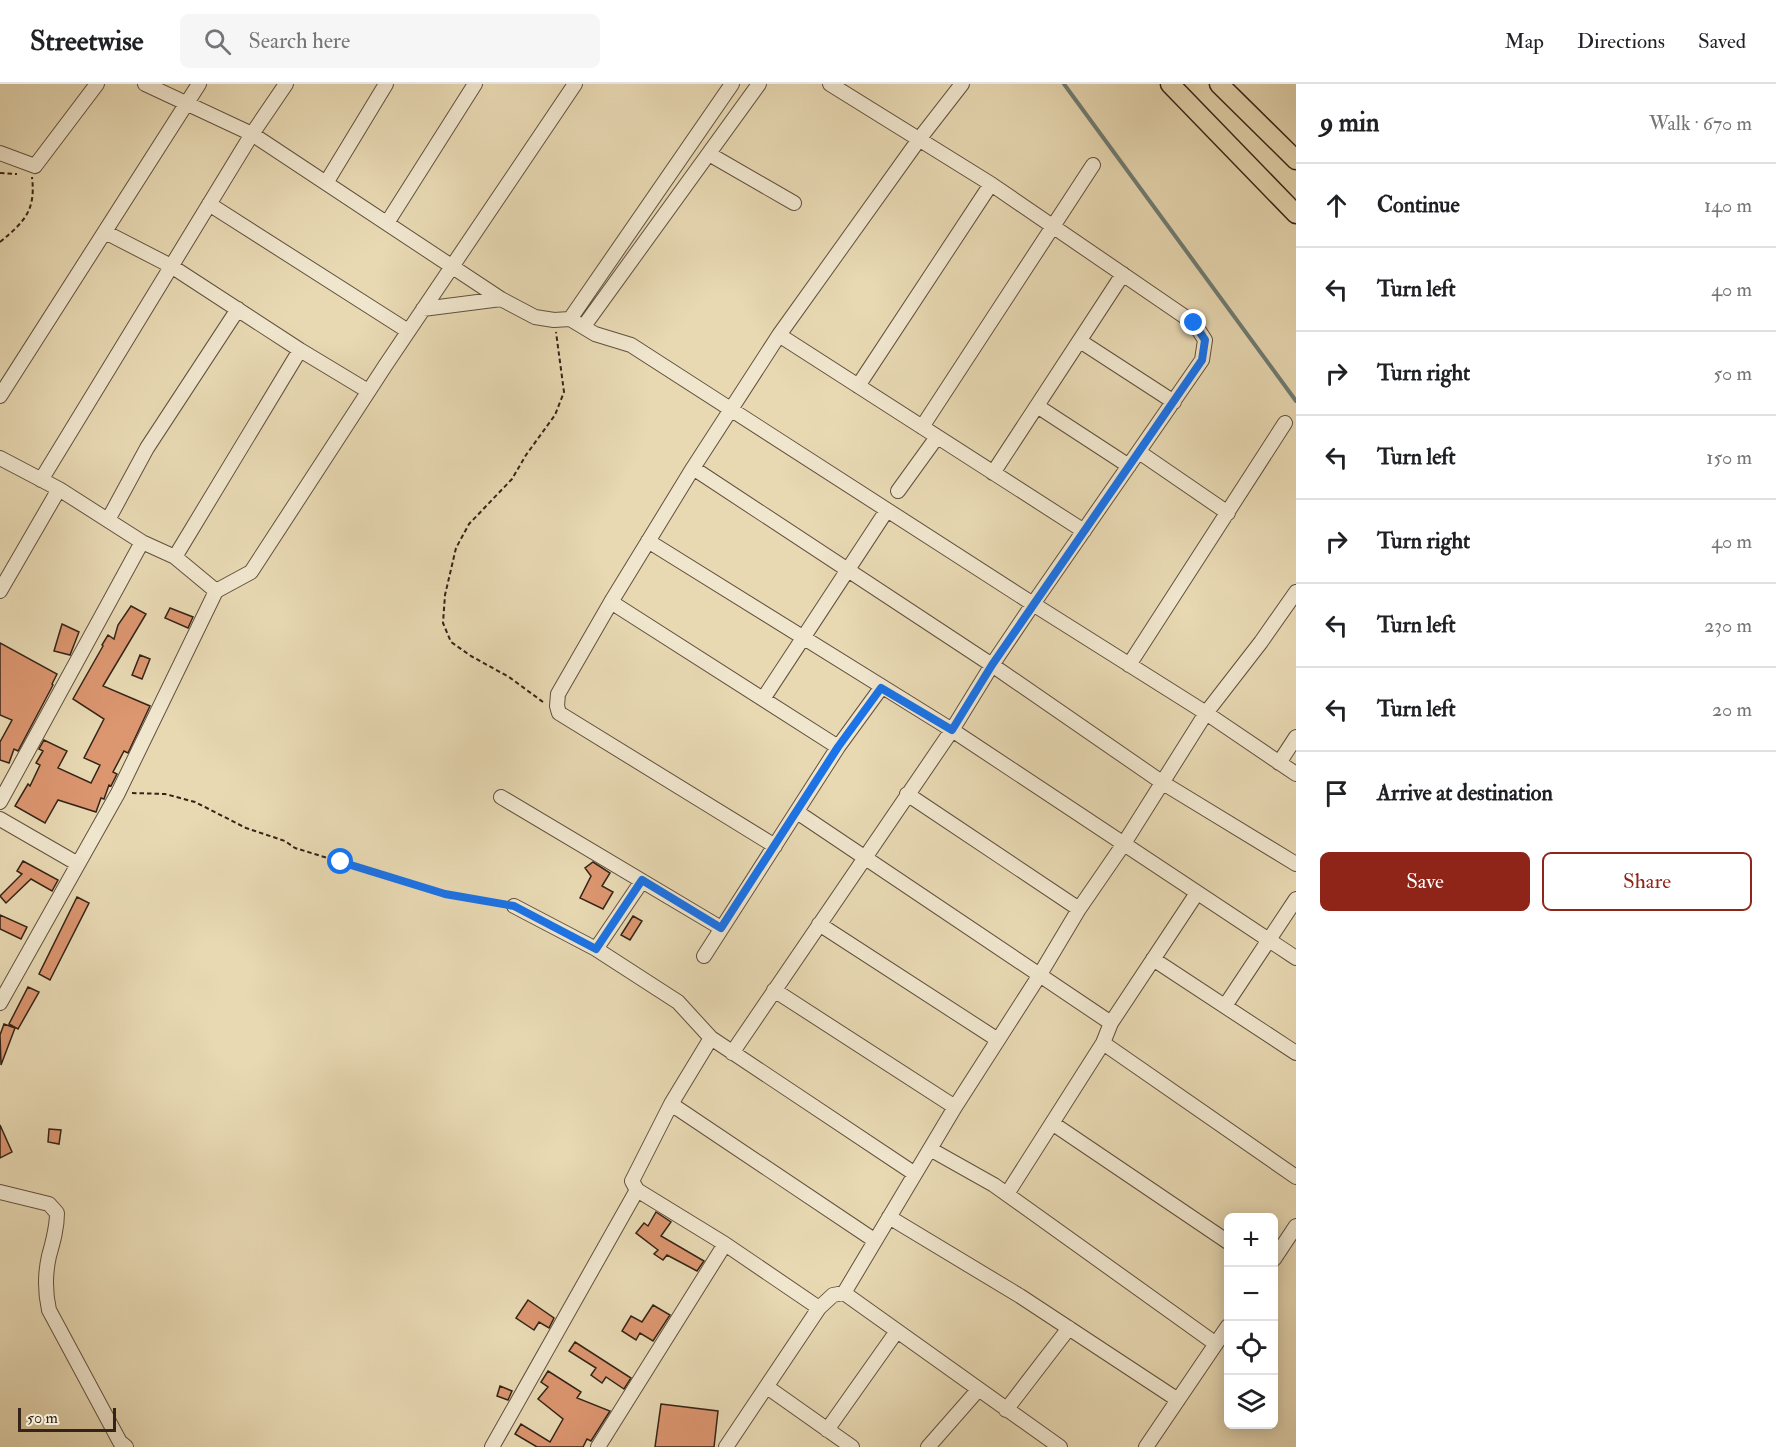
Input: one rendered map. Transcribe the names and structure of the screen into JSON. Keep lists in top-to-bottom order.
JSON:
{
  "scale_bar": "50 m",
  "page": {
    "header": "Streetwise",
    "search": "Search here",
    "nav": ["Map", "Directions", "Saved"],
    "heading": ["9 min", "Walk · 670 m"],
    "list": [
      ["Continue", "140 m"],
      ["Turn left", "40 m"],
      ["Turn right", "50 m"],
      ["Turn left", "150 m"],
      ["Turn right", "40 m"],
      ["Turn left", "230 m"],
      ["Turn left", "20 m"],
      "Arrive at destination"
    ],
    "buttons": ["Save", "Share"],
    "map_buttons": ["+", "−"],
    "scale": "50 m"
  }
}
